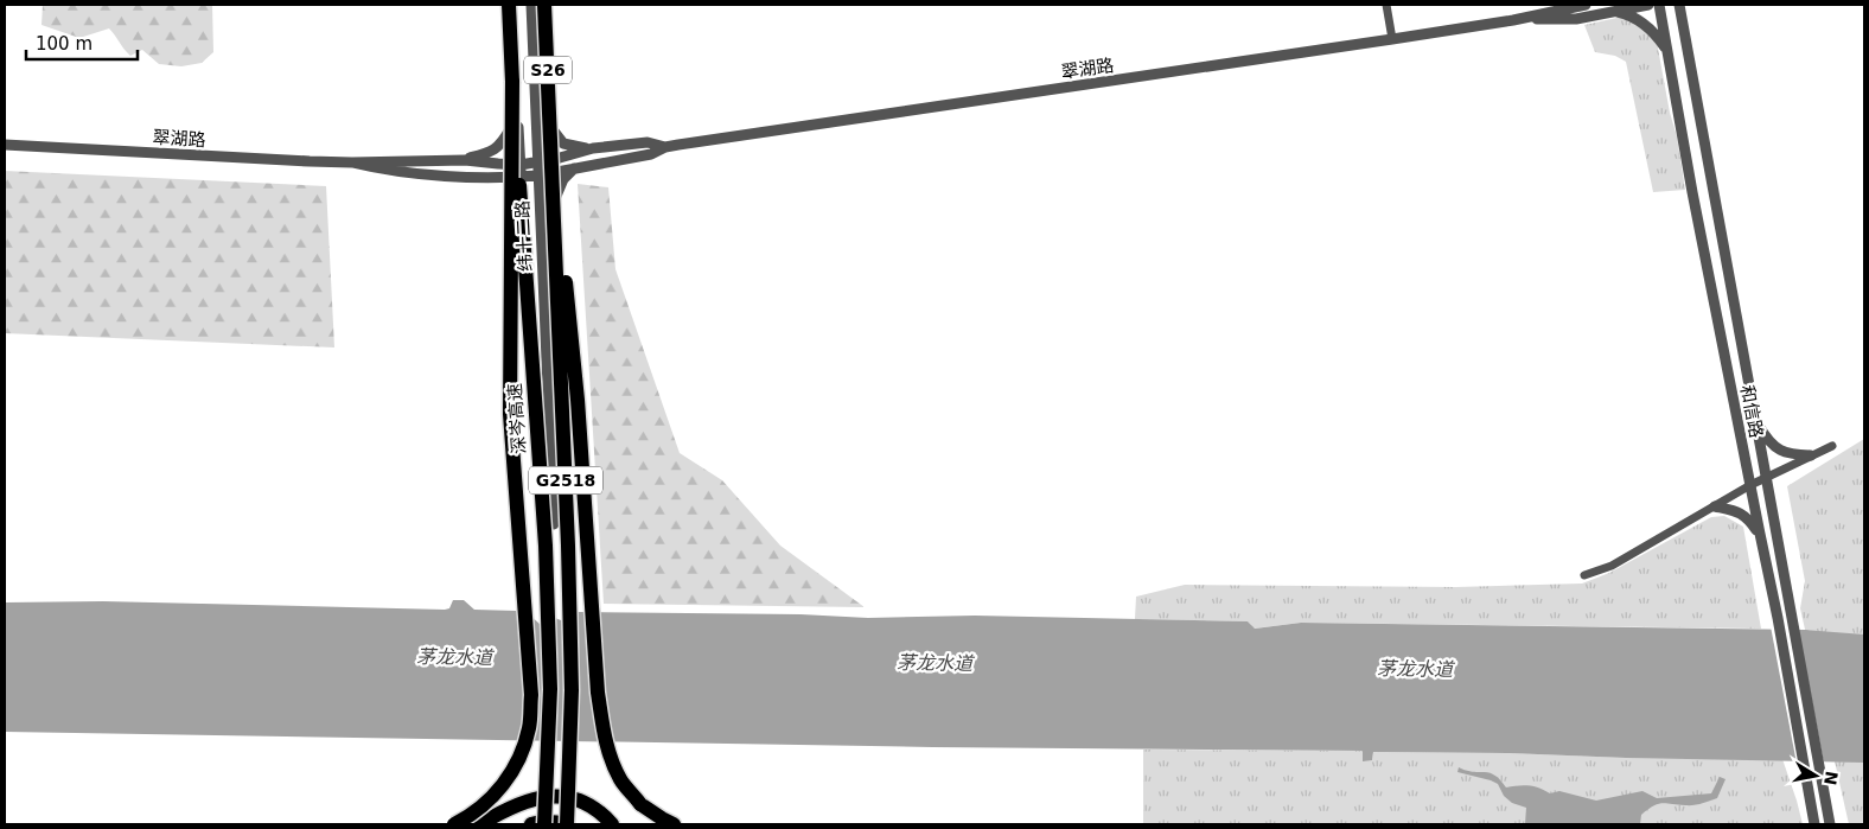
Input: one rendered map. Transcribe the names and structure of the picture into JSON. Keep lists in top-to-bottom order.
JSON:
{
  "streets": {
    "highway": ["S26", "深岑高速", "G2518"],
    "street": ["翠湖路", "纬十二路", "和信路"]
  },
  "crossings": [
    ["翠湖路", "纬十二路"],
    ["S26", "深岑高速"],
    ["S26", "G2518"]
  ],
  "water": ["茅龙水道"],
  "scale_bar": "100 m",
  "north": "right"
}
